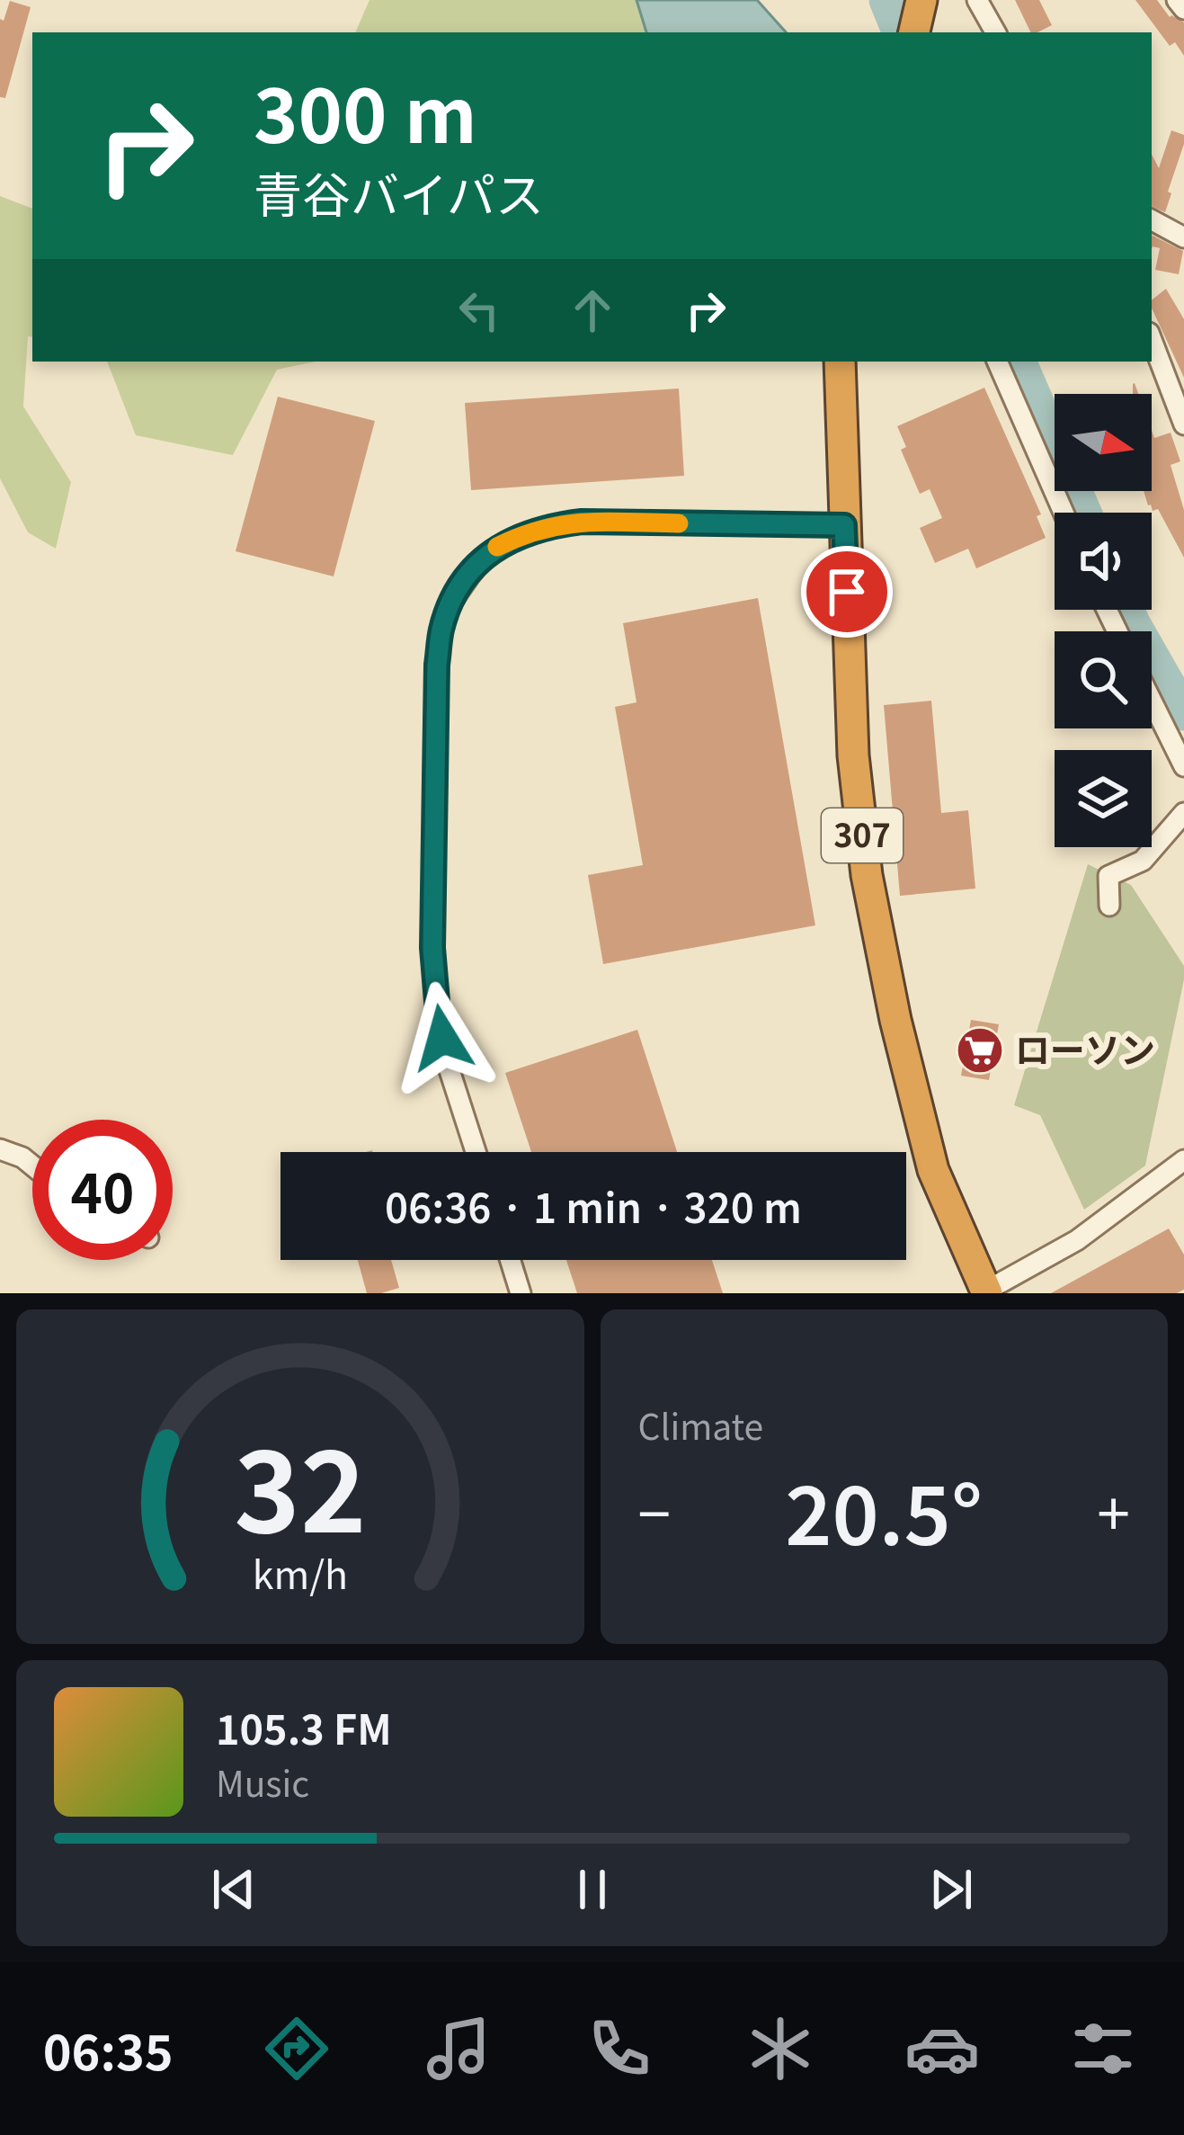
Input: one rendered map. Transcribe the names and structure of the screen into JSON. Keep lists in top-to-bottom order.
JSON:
{
  "streets": {
    "highway": ["307"]
  },
  "places": {
    "supermarket": ["ローソン"]
  },
  "north": "right",
  "page": {
    "turn": ["300 m", "青谷バイパス"],
    "limit": "40",
    "trip": "06:36 · 1 min · 320 m",
    "tile": "Climate",
    "heat": ["−", "20.5°", "+"],
    "song": ["105.3 FM", "Music"],
    "tabs": "06:35",
    "gauge": ["32", "km/h"]
  }
}
